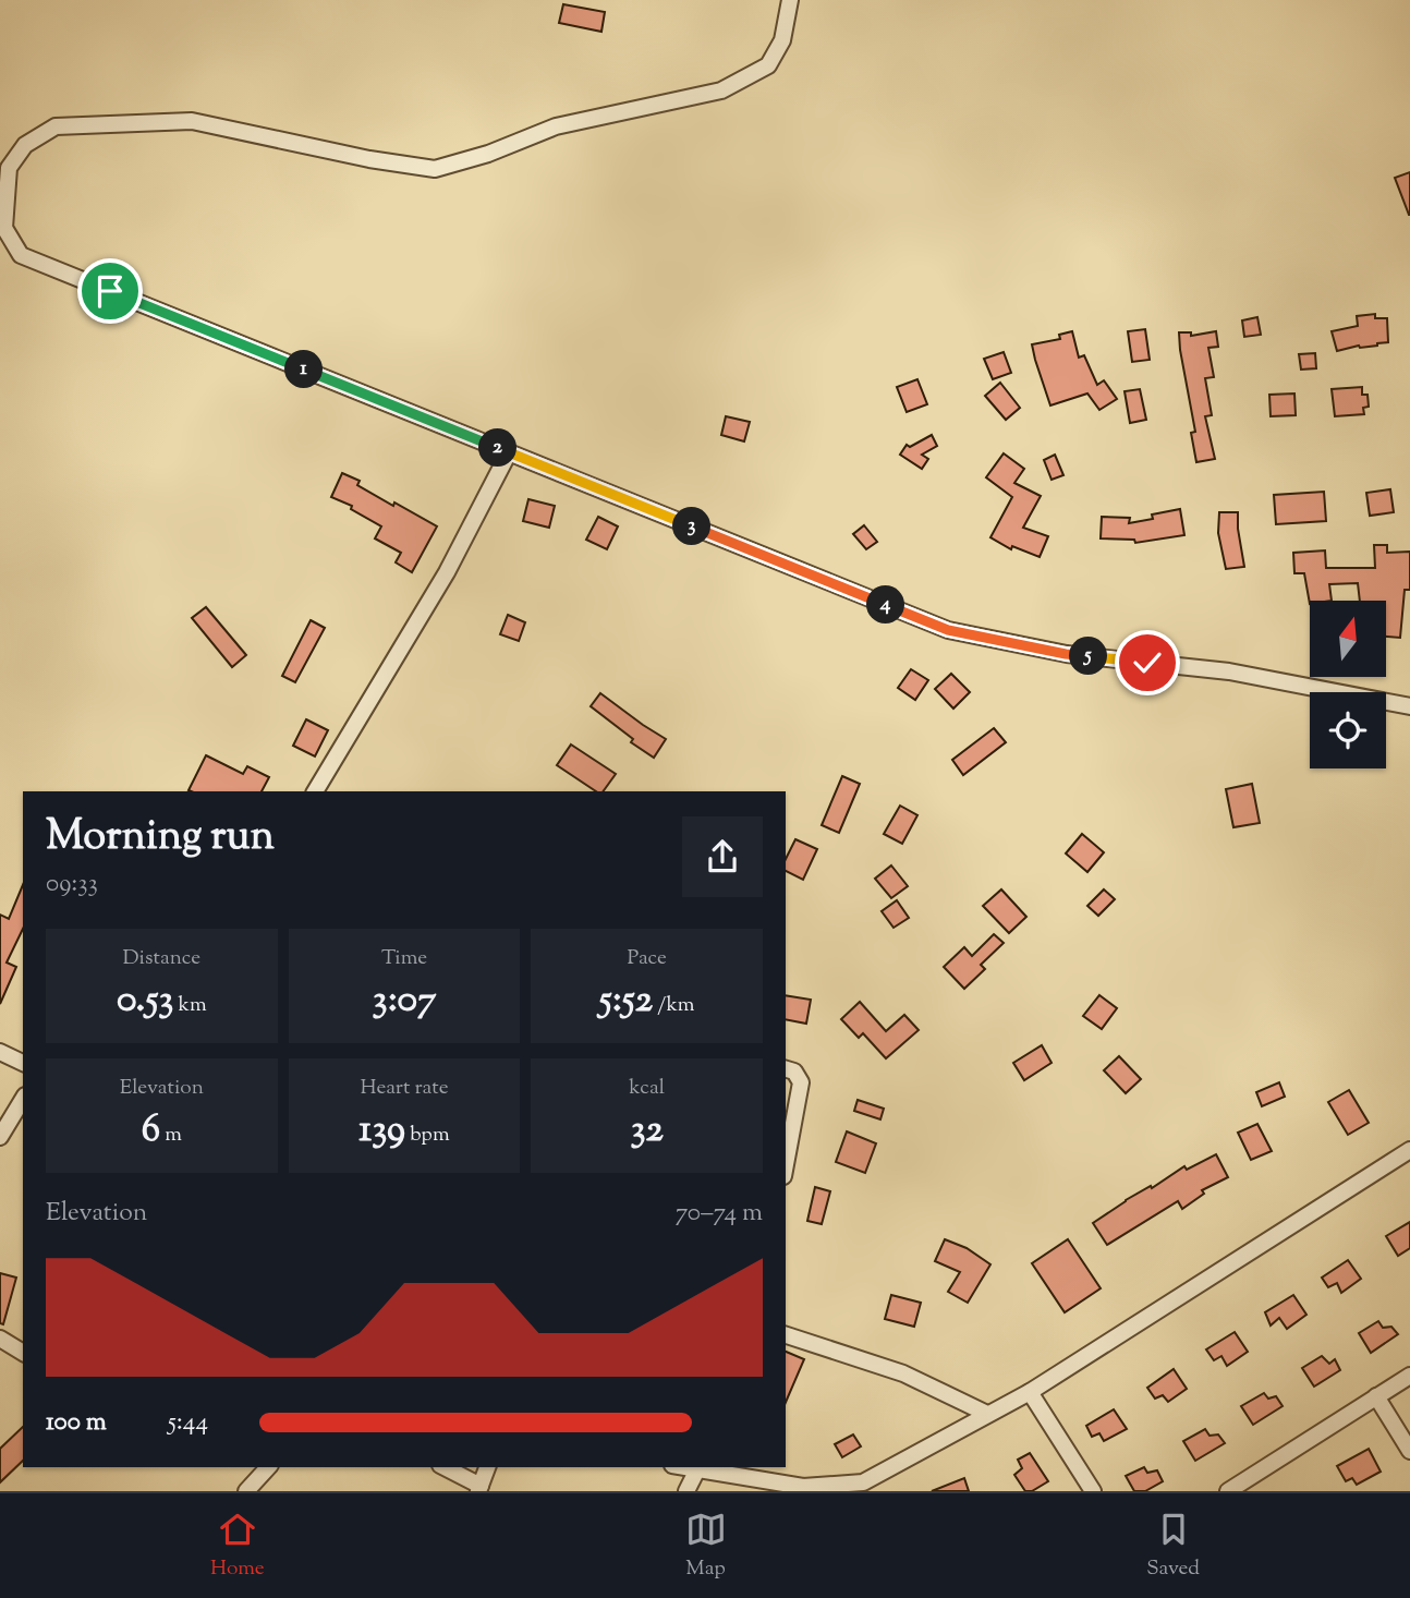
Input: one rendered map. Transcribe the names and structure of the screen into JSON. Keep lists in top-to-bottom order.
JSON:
{
  "north": "top",
  "page": {
    "pins": [
      "1",
      "2",
      "3",
      "4",
      "5"
    ],
    "heading": ["Morning run", "09:33"],
    "stats": [
      ["Distance", "0.53 km"],
      ["Time", "3:07"],
      ["Pace", "5:52 /km"],
      ["Elevation", "6 m"],
      ["Heart rate", "139 bpm"],
      ["kcal", "32"]
    ],
    "chart": ["Elevation", "70–74 m"],
    "list": [
      {
        "name": "100 m",
        "note": "5:44"
      }
    ],
    "tabs": ["Home", "Map", "Saved"]
  }
}
